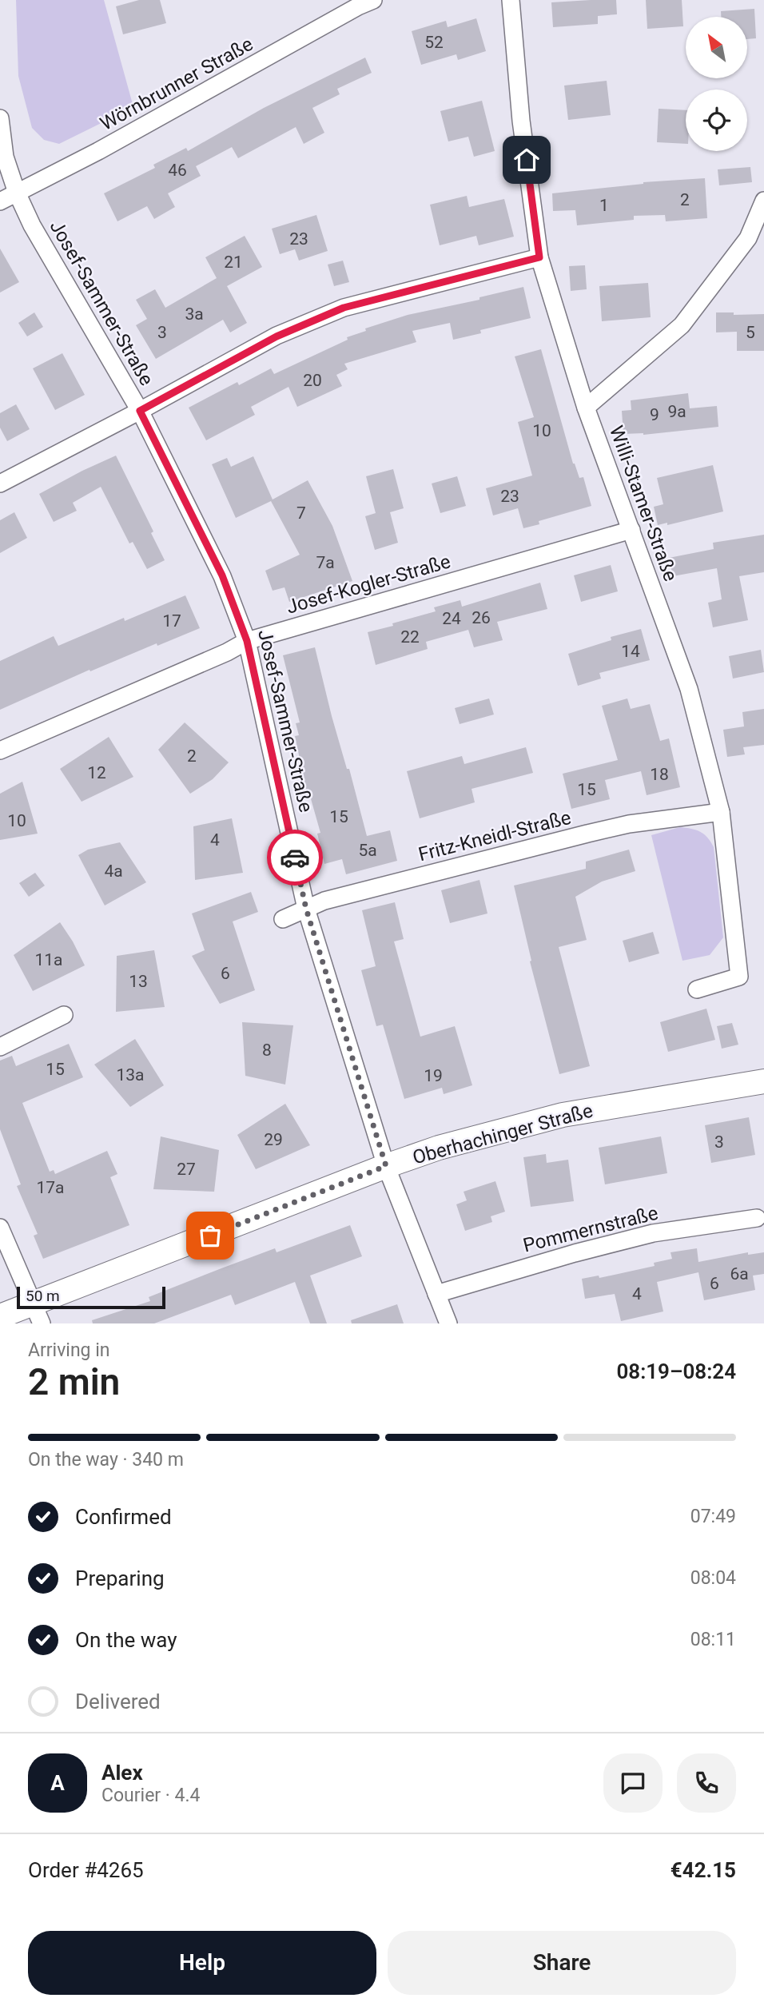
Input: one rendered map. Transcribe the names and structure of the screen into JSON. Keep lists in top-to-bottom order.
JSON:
{
  "streets": {
    "main road": ["Oberhachinger Straße"],
    "street": [
      "Wörnbrunner Straße",
      "Josef-Sammer-Straße",
      "Willi-Stamer-Straße",
      "Josef-Kogler-Straße",
      "Fritz-Kneidl-Straße",
      "Pommernstraße"
    ]
  },
  "crossings": [
    ["Wörnbrunner Straße", "Josef-Sammer-Straße"],
    ["Josef-Sammer-Straße", "Josef-Kogler-Straße"],
    ["Josef-Sammer-Straße", "Fritz-Kneidl-Straße"],
    ["Josef-Sammer-Straße", "Oberhachinger Straße"],
    ["Josef-Sammer-Straße", "Pommernstraße"],
    ["Willi-Stamer-Straße", "Josef-Kogler-Straße"],
    ["Willi-Stamer-Straße", "Fritz-Kneidl-Straße"]
  ],
  "house_numbers": [
    "52",
    "46",
    "2",
    "1",
    "23",
    "21",
    "3a",
    "3",
    "5",
    "20",
    "9a",
    "9",
    "10",
    "23",
    "7",
    "7a",
    "26",
    "24",
    "17",
    "22",
    "14",
    "2",
    "12",
    "18",
    "15",
    "15",
    "10",
    "4",
    "5a",
    "4a",
    "11a",
    "6",
    "13",
    "8",
    "15",
    "13a",
    "19",
    "29",
    "3",
    "27",
    "17a",
    "6a",
    "6",
    "4"
  ],
  "scale_bar": "50 m",
  "north": "top left",
  "page": {
    "scale": "50 m",
    "heading": ["2 min", "Arriving in", "08:19–08:24"],
    "panel": [
      "Alex",
      "Courier · 4.4",
      "Order #4265",
      "€42.15"
    ],
    "bar": "On the way · 340 m",
    "list": [
      ["Confirmed", "07:49"],
      ["Preparing", "08:04"],
      ["On the way", "08:11"],
      "Delivered"
    ],
    "round": "A",
    "buttons": ["Help", "Share"]
  }
}
